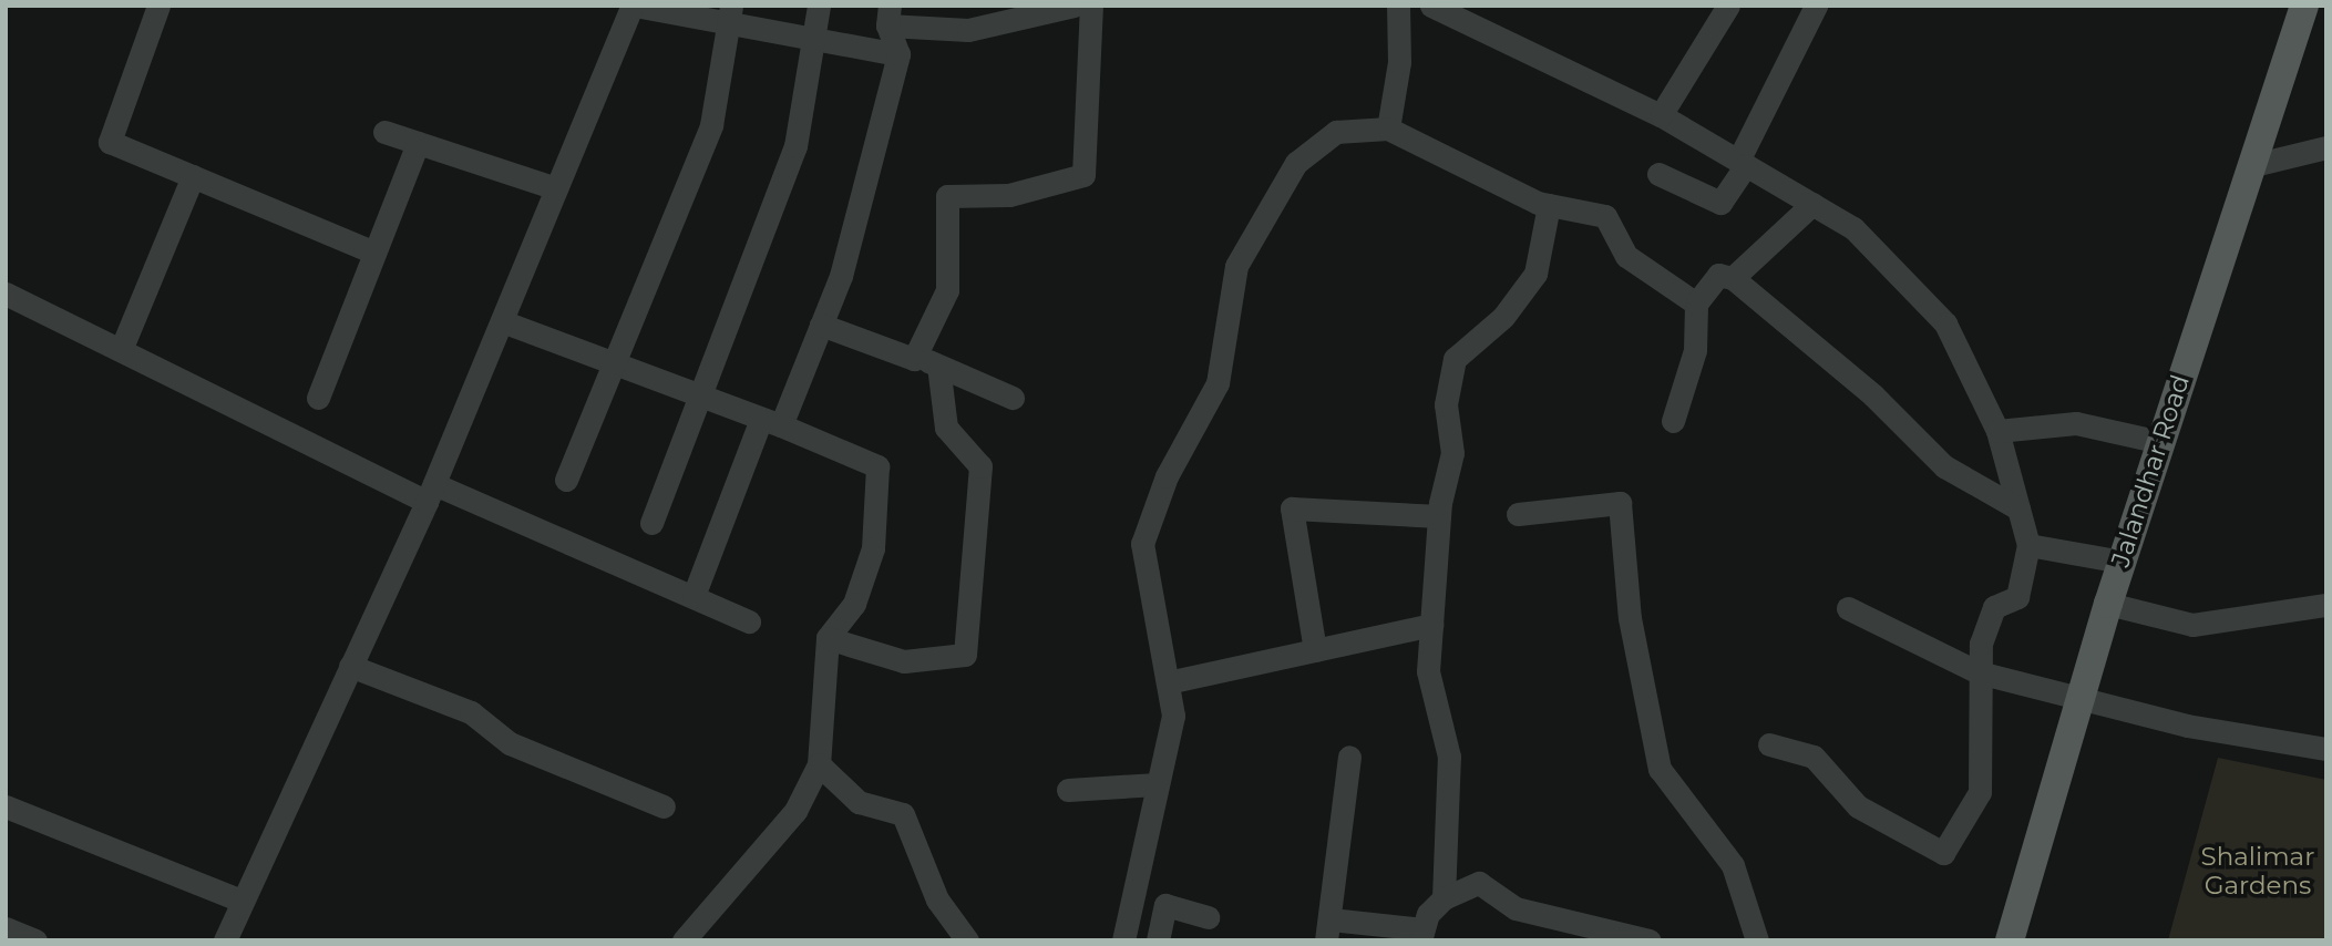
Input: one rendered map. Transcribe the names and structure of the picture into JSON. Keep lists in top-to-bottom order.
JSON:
{
  "streets": {
    "main road": ["Jalandhar Road"]
  },
  "parks": ["Shalimar Gardens"]
}
